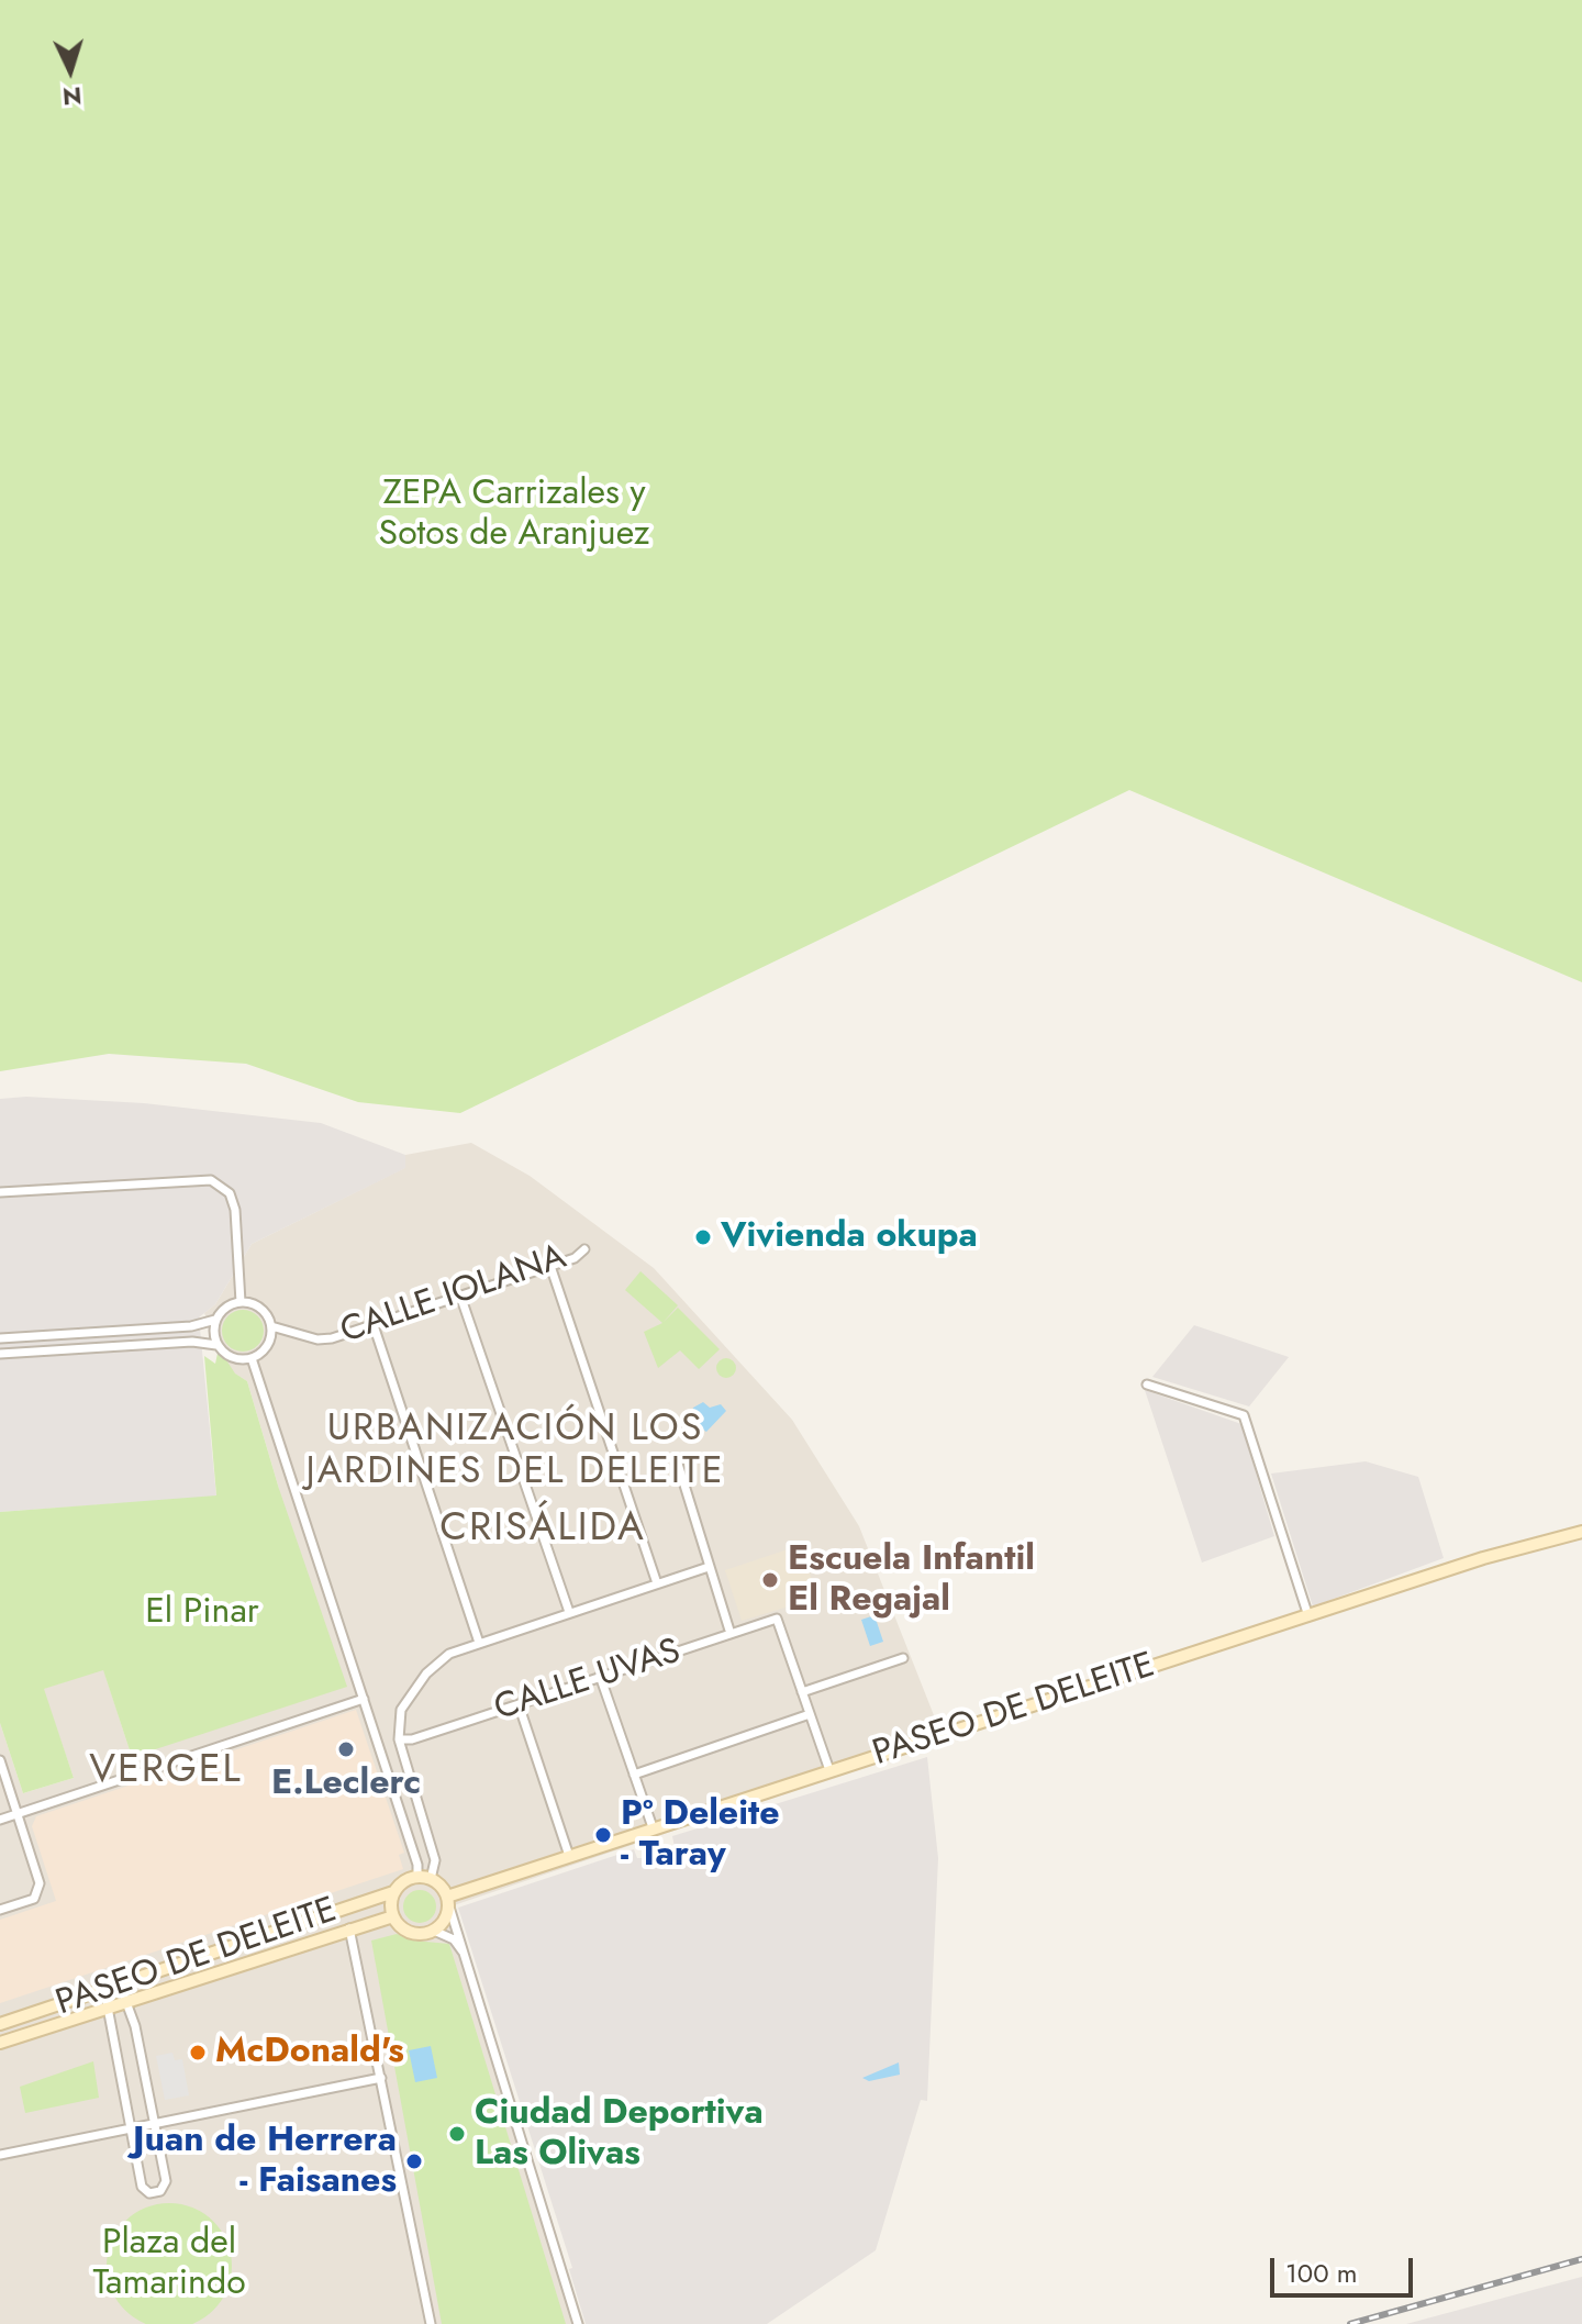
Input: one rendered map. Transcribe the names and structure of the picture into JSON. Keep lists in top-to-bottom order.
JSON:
{
  "streets": {
    "main road": ["PASEO DE DELEITE"],
    "street": ["CALLE IOLANA", "CALLE UVAS"]
  },
  "districts": ["URBANIZACIÓN LOS JARDINES DEL DELEITE", "CRISÁLIDA", "VERGEL"],
  "parks": ["ZEPA Carrizales y Sotos de Aranjuez", "El Pinar", "Plaza del Tamarindo"],
  "places": [
    "Vivienda okupa",
    "Escuela Infantil El Regajal",
    "E.Leclerc",
    "Pº Deleite - Taray",
    "McDonald's",
    "Ciudad Deportiva Las Olivas",
    "Juan de Herrera - Faisanes"
  ],
  "scale_bar": "100 m",
  "north": "bottom"
}
